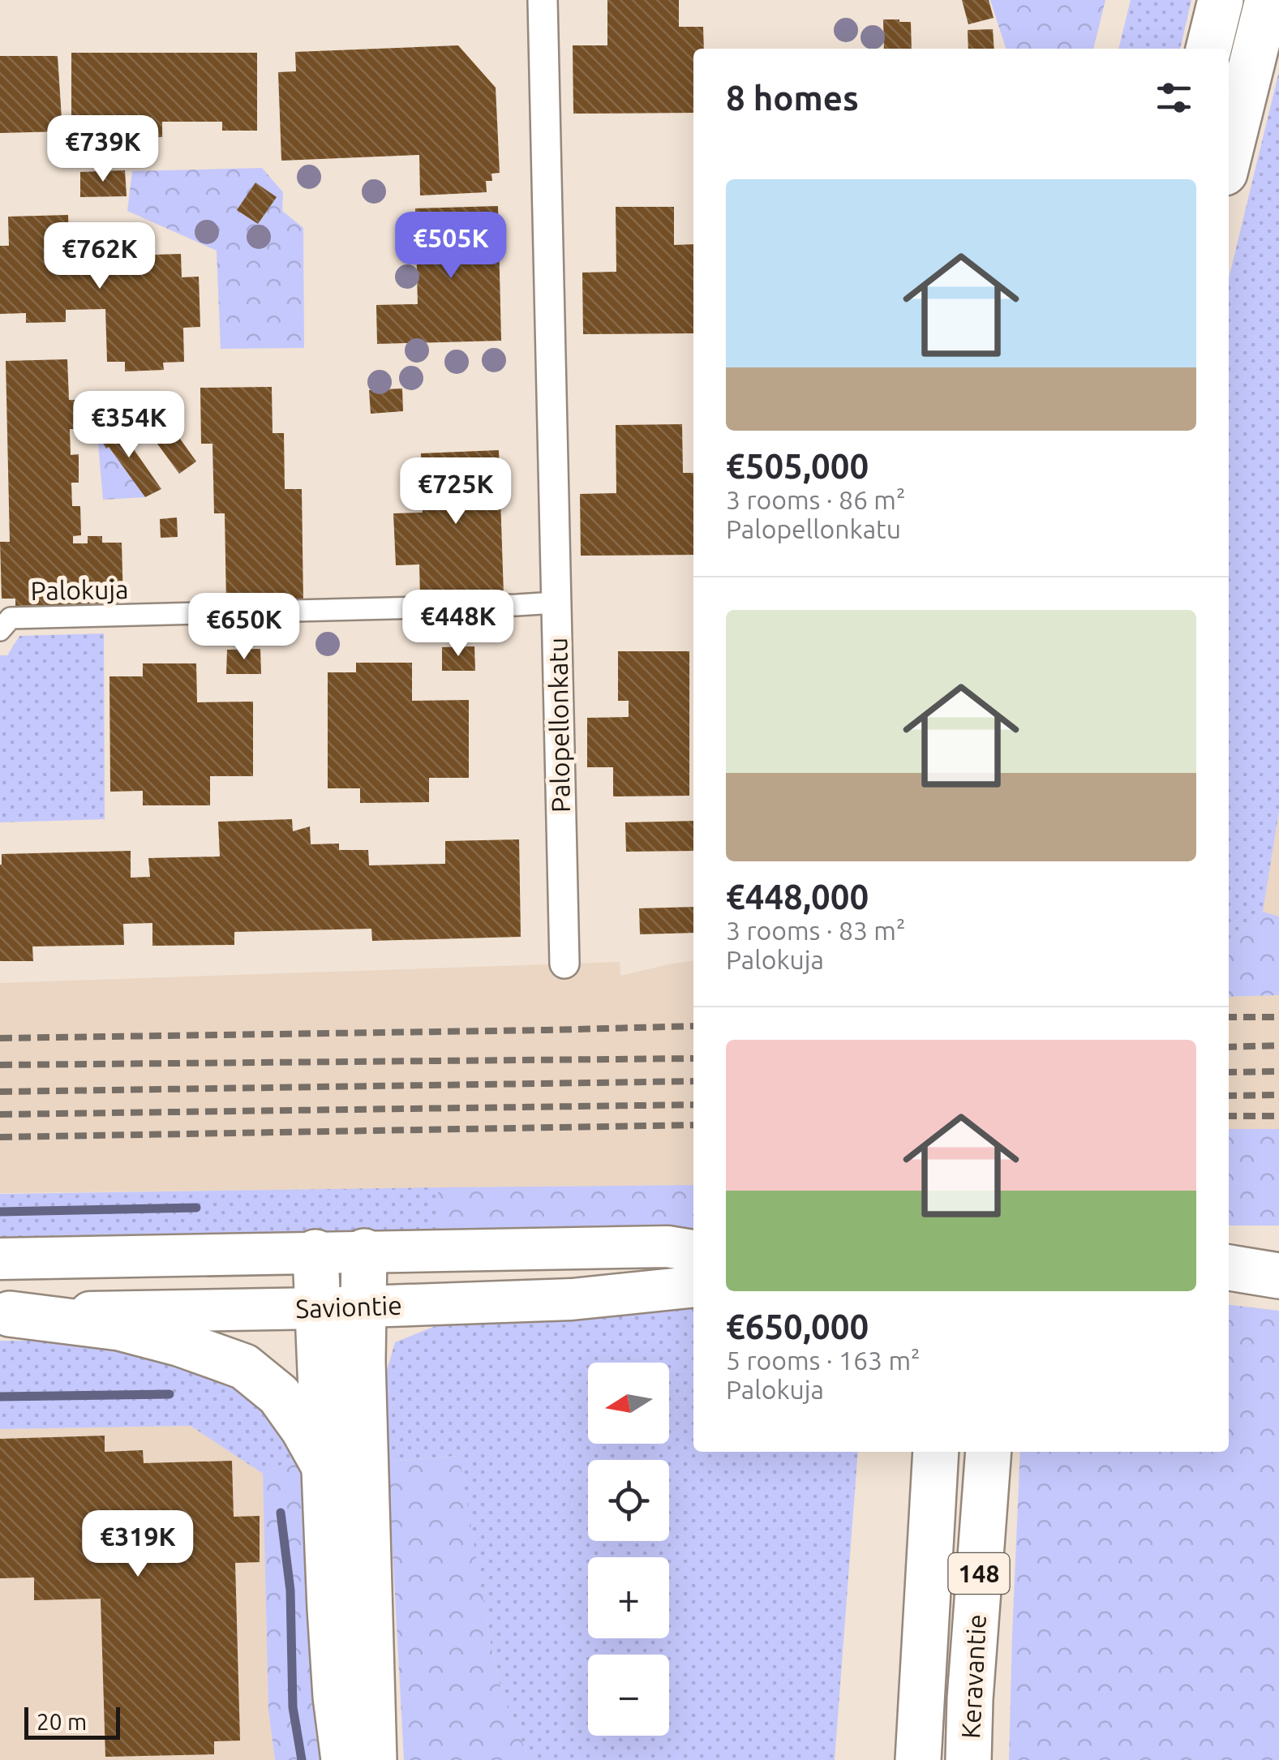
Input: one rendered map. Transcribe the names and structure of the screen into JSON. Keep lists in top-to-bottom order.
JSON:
{
  "streets": {
    "main road": ["Saviontie", "148", "Keravantie"],
    "street": ["Palokuja", "Palopellonkatu"]
  },
  "crossings": [
    ["Palokuja", "Palopellonkatu"]
  ],
  "scale_bar": "20 m",
  "north": "left",
  "page": {
    "heading": "8 homes",
    "price": [
      "€739K",
      "€505K",
      "€762K",
      "€354K",
      "€725K",
      "€448K",
      "€650K",
      "€319K"
    ],
    "list": [
      {
        "name": "€505,000",
        "note": "3 rooms · 86 m² · Palopellonkatu"
      },
      {
        "name": "€448,000",
        "note": "3 rooms · 83 m² · Palokuja"
      },
      {
        "name": "€650,000",
        "note": "5 rooms · 163 m² · Palokuja"
      }
    ],
    "map_buttons": ["+", "−"],
    "scale": "20 m"
  }
}
